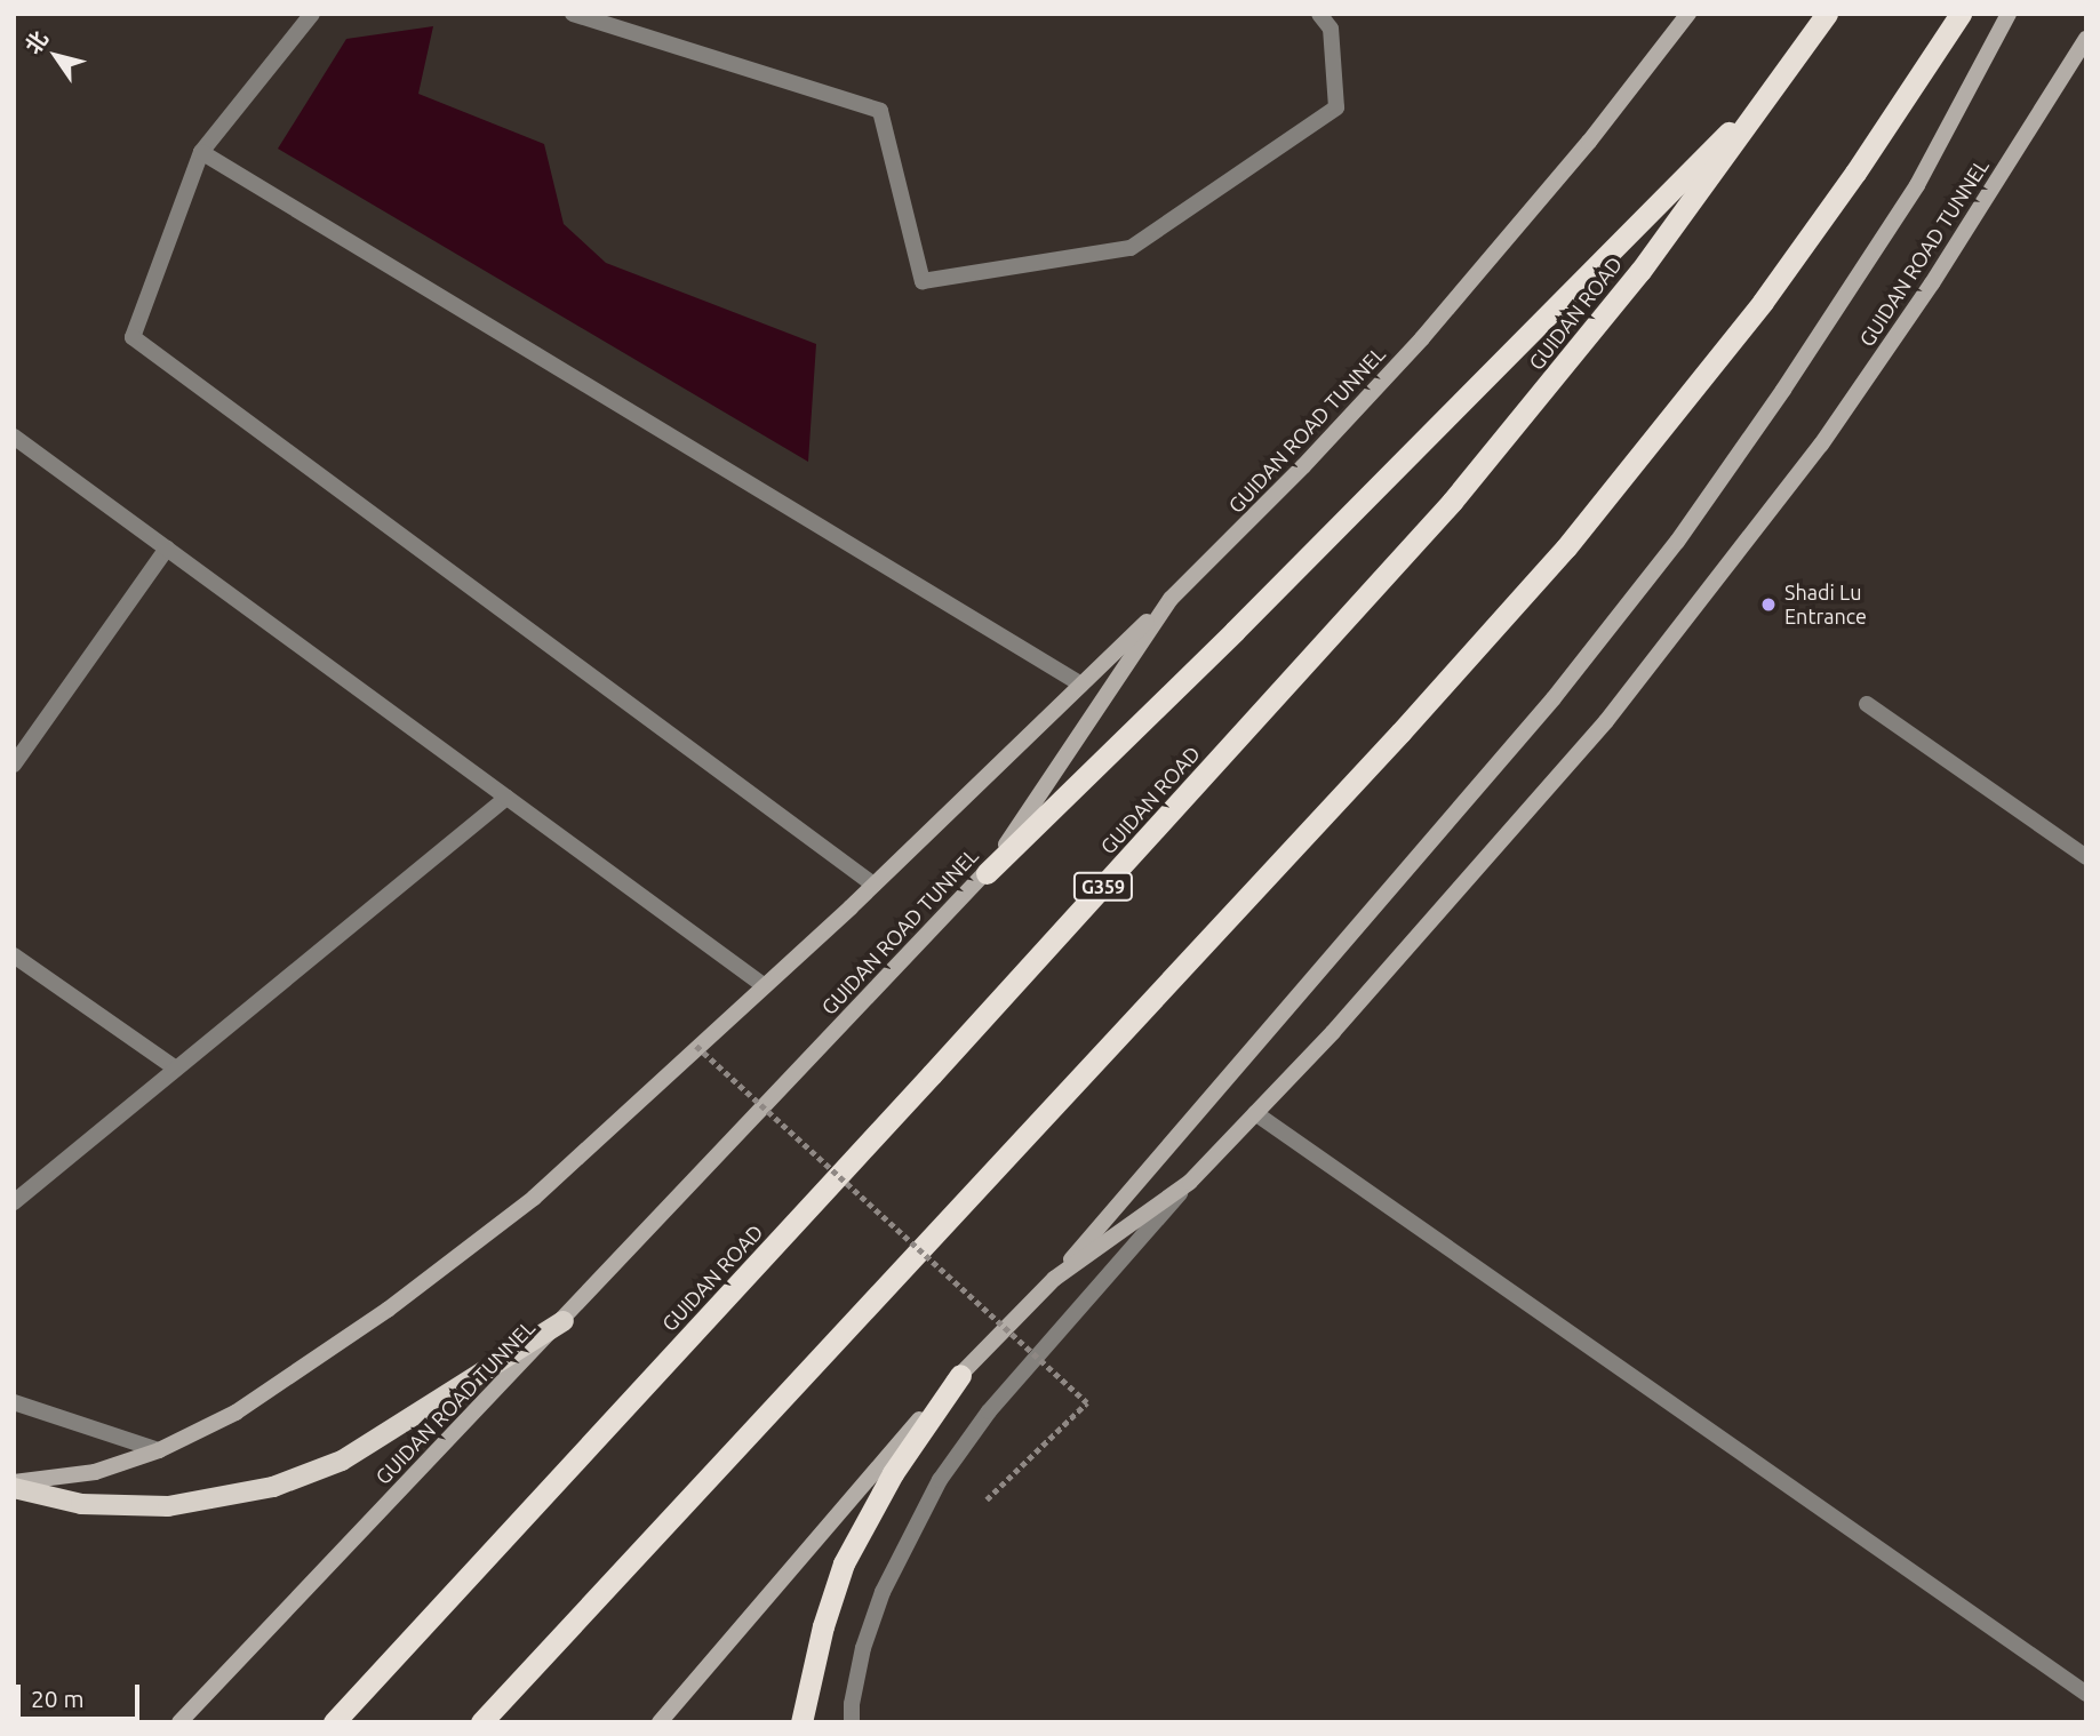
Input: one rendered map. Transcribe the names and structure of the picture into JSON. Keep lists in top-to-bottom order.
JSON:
{
  "streets": {
    "highway": ["GUIDAN ROAD", "G359"],
    "main road": ["GUIDAN ROAD TUNNEL"]
  },
  "places": ["Shadi Lu Entrance"],
  "scale_bar": "20 m",
  "north": "top left"
}
